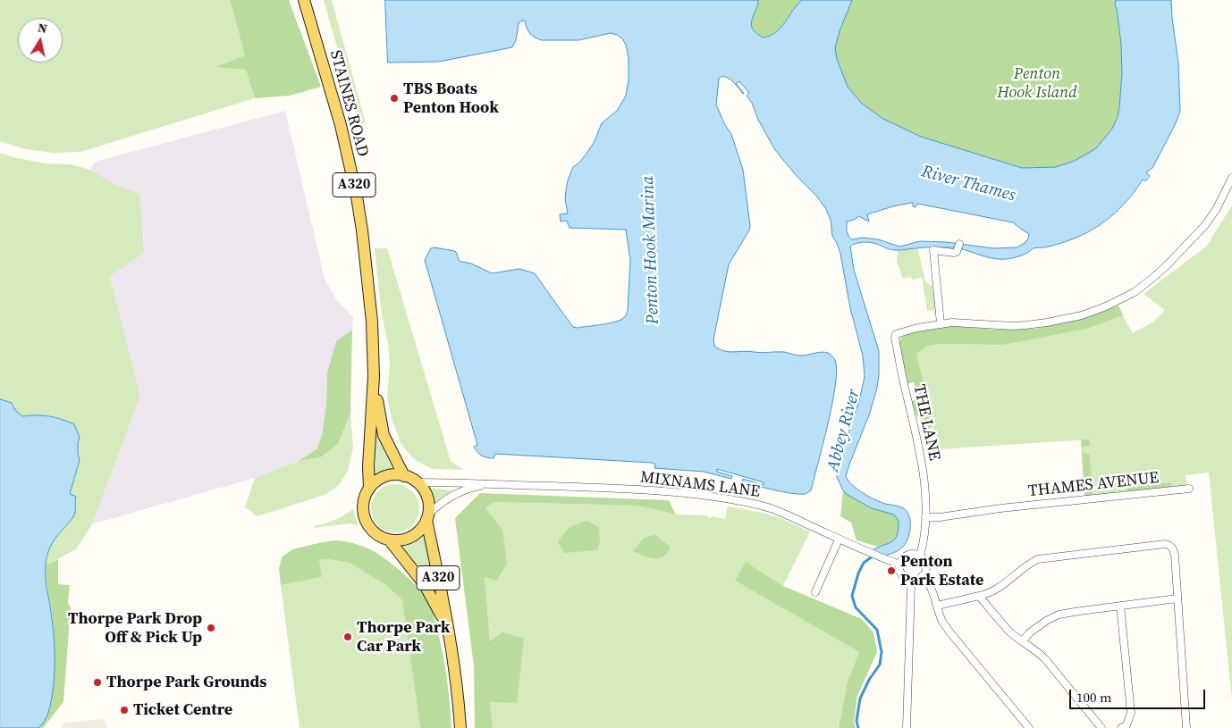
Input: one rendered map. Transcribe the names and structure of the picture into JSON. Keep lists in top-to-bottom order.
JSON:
{
  "streets": {
    "main road": ["STAINES ROAD", "A320"],
    "street": ["THE LANE", "MIXNAMS LANE", "THAMES AVENUE"]
  },
  "crossings": [
    ["STAINES ROAD", "A320"],
    ["STAINES ROAD", "MIXNAMS LANE"],
    ["A320", "MIXNAMS LANE"],
    ["THE LANE", "MIXNAMS LANE"],
    ["THE LANE", "THAMES AVENUE"]
  ],
  "water": ["River Thames", "Penton Hook Marina", "Abbey River"],
  "parks": ["Penton Hook Island"],
  "places": [
    "TBS Boats Penton Hook",
    "Penton Park Estate",
    "Thorpe Park Drop Off & Pick Up",
    "Thorpe Park Car Park",
    "Thorpe Park Grounds",
    "Ticket Centre"
  ],
  "scale_bar": "100 m",
  "north": "top"
}
